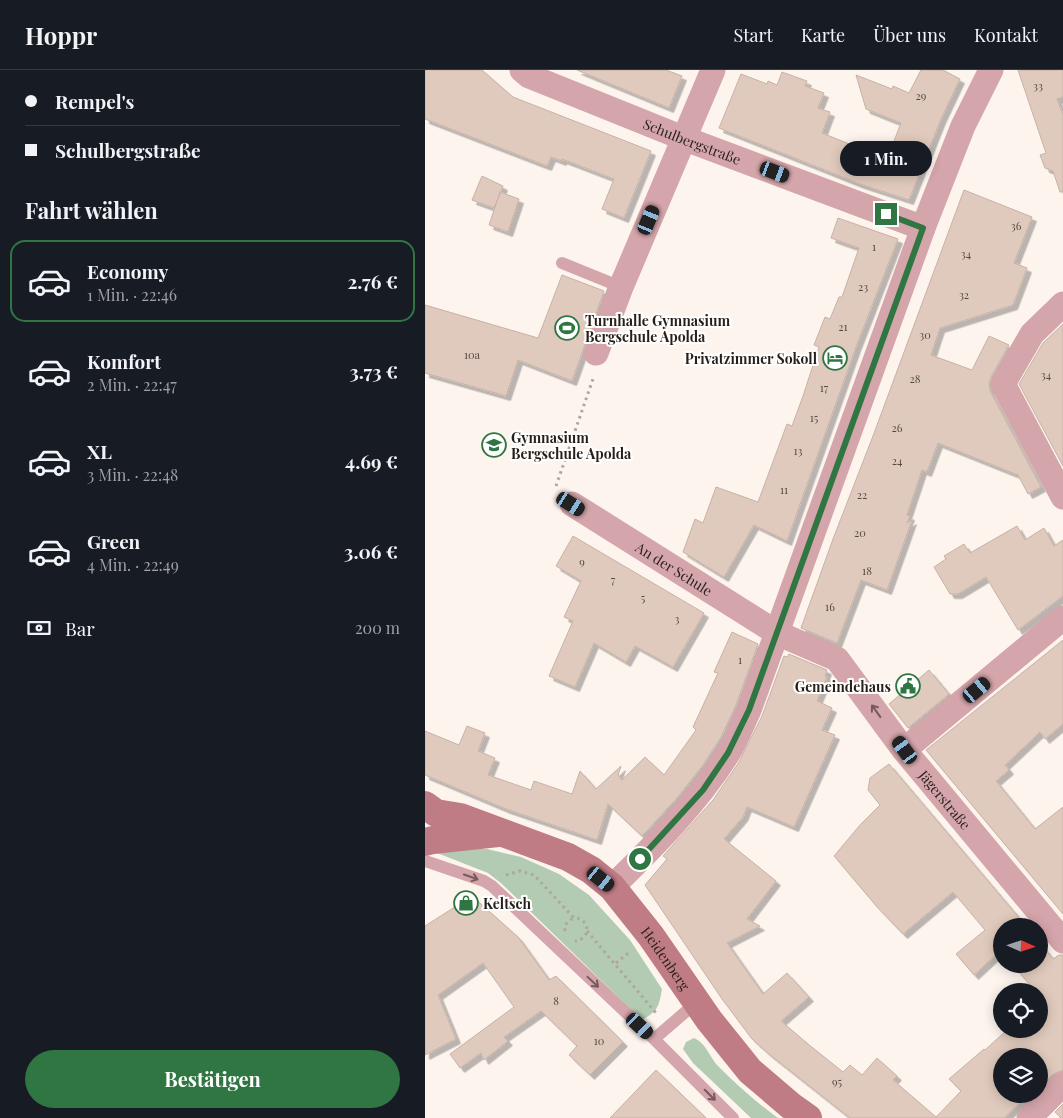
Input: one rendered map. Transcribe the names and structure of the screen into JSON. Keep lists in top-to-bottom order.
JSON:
{
  "streets": {
    "main road": ["Heidenberg"],
    "street": ["Schulbergstraße", "An der Schule", "Jägerstraße"]
  },
  "crossings": [
    ["An der Schule", "Jägerstraße"]
  ],
  "one_way": ["Jägerstraße"],
  "places": {
    "sports": ["Turnhalle Gymnasium Bergschule Apolda"],
    "hotel": ["Privatzimmer Sokoll"],
    "school or university": ["Gymnasium Bergschule Apolda"],
    "public building": ["Gemeindehaus"],
    "shop": ["Keltsch"]
  },
  "house_numbers": [
    "33",
    "29",
    "36",
    "1",
    "34",
    "23",
    "32",
    "21",
    "30",
    "10a",
    "34",
    "28",
    "17",
    "15",
    "26",
    "13",
    "24",
    "11",
    "22",
    "20",
    "9",
    "18",
    "7",
    "5",
    "16",
    "3",
    "1",
    "8",
    "10",
    "95"
  ],
  "north": "right",
  "page": {
    "header": "Hoppr",
    "nav": [
      "Start",
      "Karte",
      "Über uns",
      "Kontakt"
    ],
    "banner": ["Rempel's", "Schulbergstraße"],
    "bubble": "1 Min.",
    "heading": "Fahrt wählen",
    "list": [
      {
        "name": "Economy",
        "note": "1 Min. · 22:46",
        "value": "2.76 €"
      },
      {
        "name": "Komfort",
        "note": "2 Min. · 22:47",
        "value": "3.73 €"
      },
      {
        "name": "XL",
        "note": "3 Min. · 22:48",
        "value": "4.69 €"
      },
      {
        "name": "Green",
        "note": "4 Min. · 22:49",
        "value": "3.06 €"
      }
    ],
    "pay": ["Bar", "200 m"],
    "buttons": "Bestätigen"
  }
}
